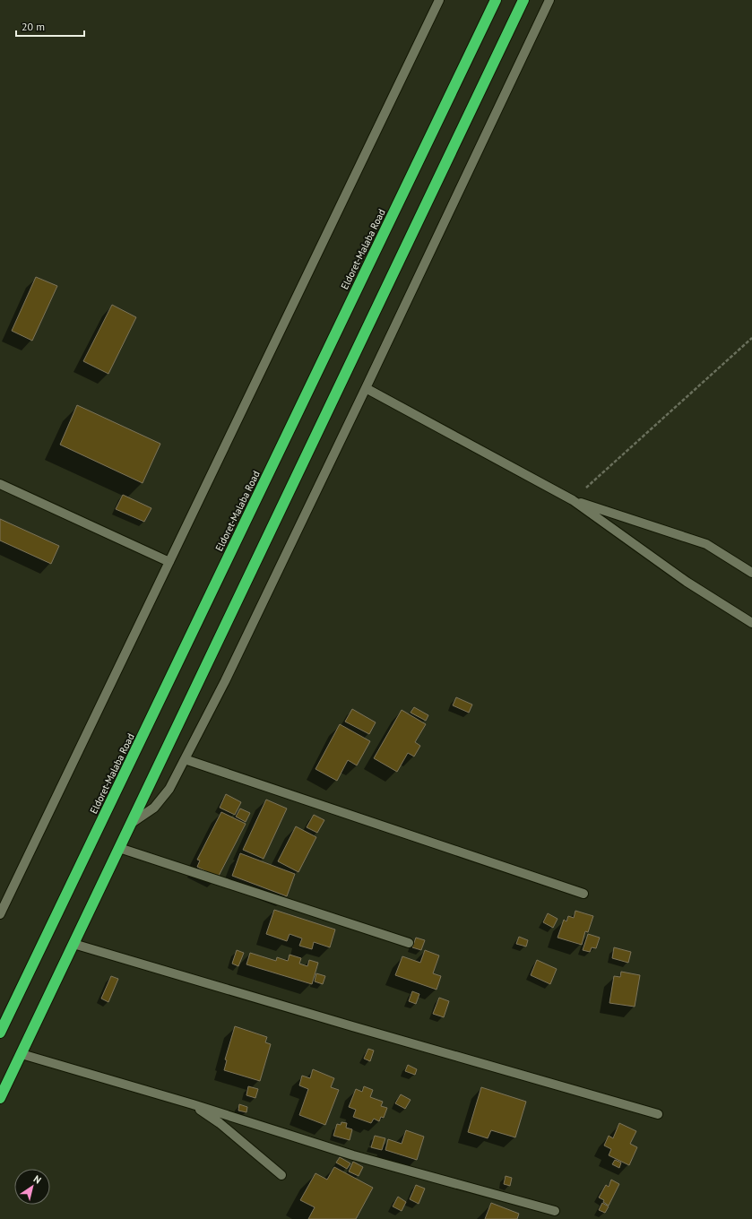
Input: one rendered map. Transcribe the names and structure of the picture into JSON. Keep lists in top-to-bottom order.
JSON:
{
  "streets": {
    "highway": ["Eldoret-Malaba Road"]
  },
  "scale_bar": "20 m",
  "north": "top right"
}
